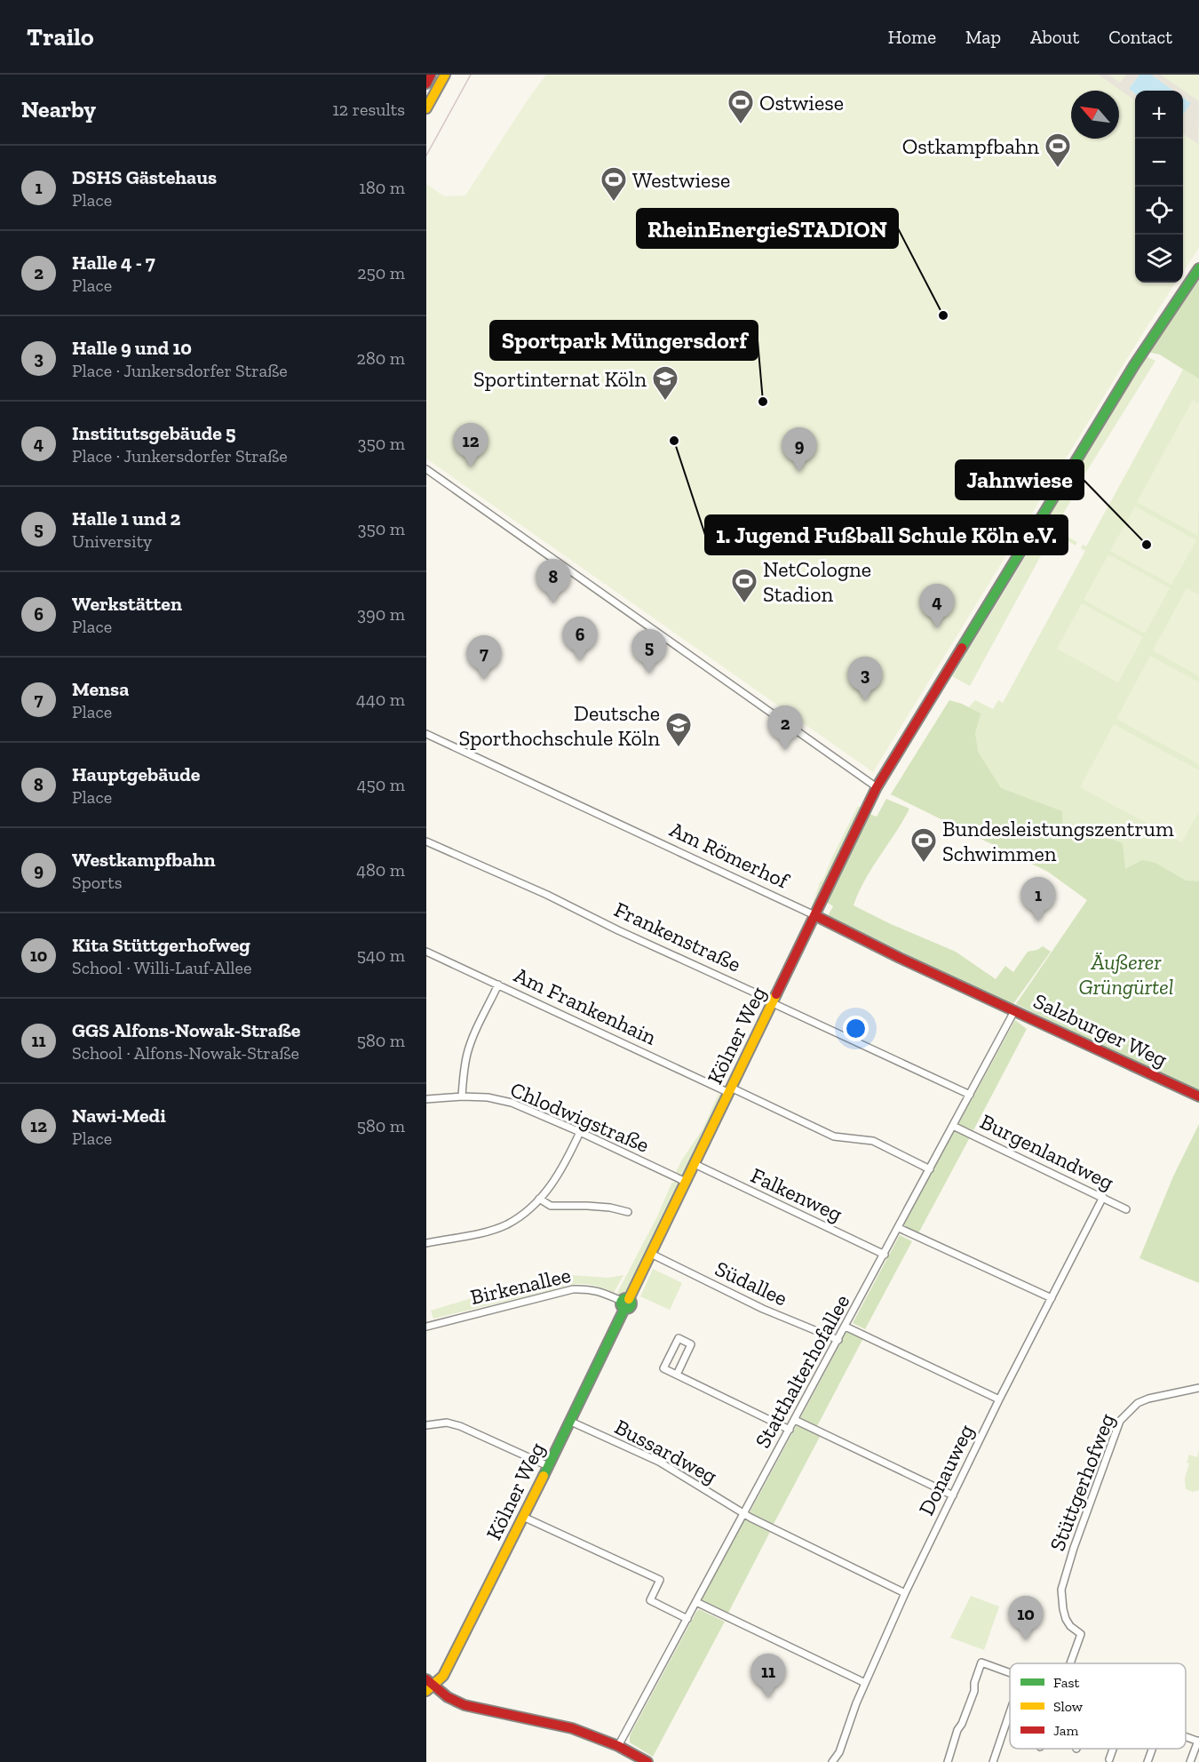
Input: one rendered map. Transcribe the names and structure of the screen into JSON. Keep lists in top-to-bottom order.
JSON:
{
  "streets": {
    "street": [
      "Am Römerhof",
      "Frankenstraße",
      "Am Frankenhain",
      "Salzburger Weg",
      "Kölner Weg",
      "Chlodwigstraße",
      "Burgenlandweg",
      "Falkenweg",
      "Südallee",
      "Birkenallee",
      "Statthalterhofallee",
      "Bussardweg",
      "Donauweg",
      "Stüttgerhofweg"
    ]
  },
  "crossings": [
    ["Am Römerhof", "Salzburger Weg"],
    ["Am Römerhof", "Kölner Weg"],
    ["Am Römerhof", "Statthalterhofallee"],
    ["Frankenstraße", "Kölner Weg"],
    ["Frankenstraße", "Statthalterhofallee"],
    ["Am Frankenhain", "Kölner Weg"],
    ["Am Frankenhain", "Statthalterhofallee"],
    ["Salzburger Weg", "Statthalterhofallee"],
    ["Kölner Weg", "Chlodwigstraße"],
    ["Kölner Weg", "Falkenweg"],
    ["Kölner Weg", "Südallee"],
    ["Kölner Weg", "Birkenallee"],
    ["Kölner Weg", "Bussardweg"],
    ["Burgenlandweg", "Statthalterhofallee"],
    ["Burgenlandweg", "Donauweg"],
    ["Falkenweg", "Statthalterhofallee"],
    ["Südallee", "Statthalterhofallee"],
    ["Statthalterhofallee", "Bussardweg"],
    ["Bussardweg", "Donauweg"]
  ],
  "parks": ["Äußerer Grüngürtel"],
  "places": {
    "sports": [
      "Ostwiese",
      "Ostkampfbahn",
      "Westwiese",
      "NetCologne Stadion",
      "Bundesleistungszentrum Schwimmen"
    ],
    "other": [
      "RheinEnergieSTADION",
      "Sportpark Müngersdorf",
      "1. Jugend Fußball Schule Köln e.V.",
      "Jahnwiese"
    ],
    "school or university": ["Sportinternat Köln", "Deutsche Sporthochschule Köln"]
  },
  "legend": ["Fast", "Slow", "Jam"],
  "north": "top left",
  "page": {
    "header": "Trailo",
    "nav": [
      "Home",
      "Map",
      "About",
      "Contact"
    ],
    "heading": ["Nearby", "12 results"],
    "map_buttons": ["+", "−"],
    "list": [
      {
        "mark": "1",
        "name": "DSHS Gästehaus",
        "note": "Place",
        "value": "180 m"
      },
      {
        "mark": "2",
        "name": "Halle 4 - 7",
        "note": "Place",
        "value": "250 m"
      },
      {
        "mark": "3",
        "name": "Halle 9 und 10",
        "note": "Place · Junkersdorfer Straße",
        "value": "280 m"
      },
      {
        "mark": "4",
        "name": "Institutsgebäude 5",
        "note": "Place · Junkersdorfer Straße",
        "value": "350 m"
      },
      {
        "mark": "5",
        "name": "Halle 1 und 2",
        "note": "University",
        "value": "350 m"
      },
      {
        "mark": "6",
        "name": "Werkstätten",
        "note": "Place",
        "value": "390 m"
      },
      {
        "mark": "7",
        "name": "Mensa",
        "note": "Place",
        "value": "440 m"
      },
      {
        "mark": "8",
        "name": "Hauptgebäude",
        "note": "Place",
        "value": "450 m"
      },
      {
        "mark": "9",
        "name": "Westkampfbahn",
        "note": "Sports",
        "value": "480 m"
      },
      {
        "mark": "10",
        "name": "Kita Stüttgerhofweg",
        "note": "School · Willi-Lauf-Allee",
        "value": "540 m"
      },
      {
        "mark": "11",
        "name": "GGS Alfons-Nowak-Straße",
        "note": "School · Alfons-Nowak-Straße",
        "value": "580 m"
      },
      {
        "mark": "12",
        "name": "Nawi-Medi",
        "note": "Place",
        "value": "580 m"
      }
    ],
    "pins": [
      "12",
      "9",
      "8",
      "4",
      "6",
      "5",
      "7",
      "3",
      "2",
      "1",
      "10",
      "11"
    ]
  }
}
